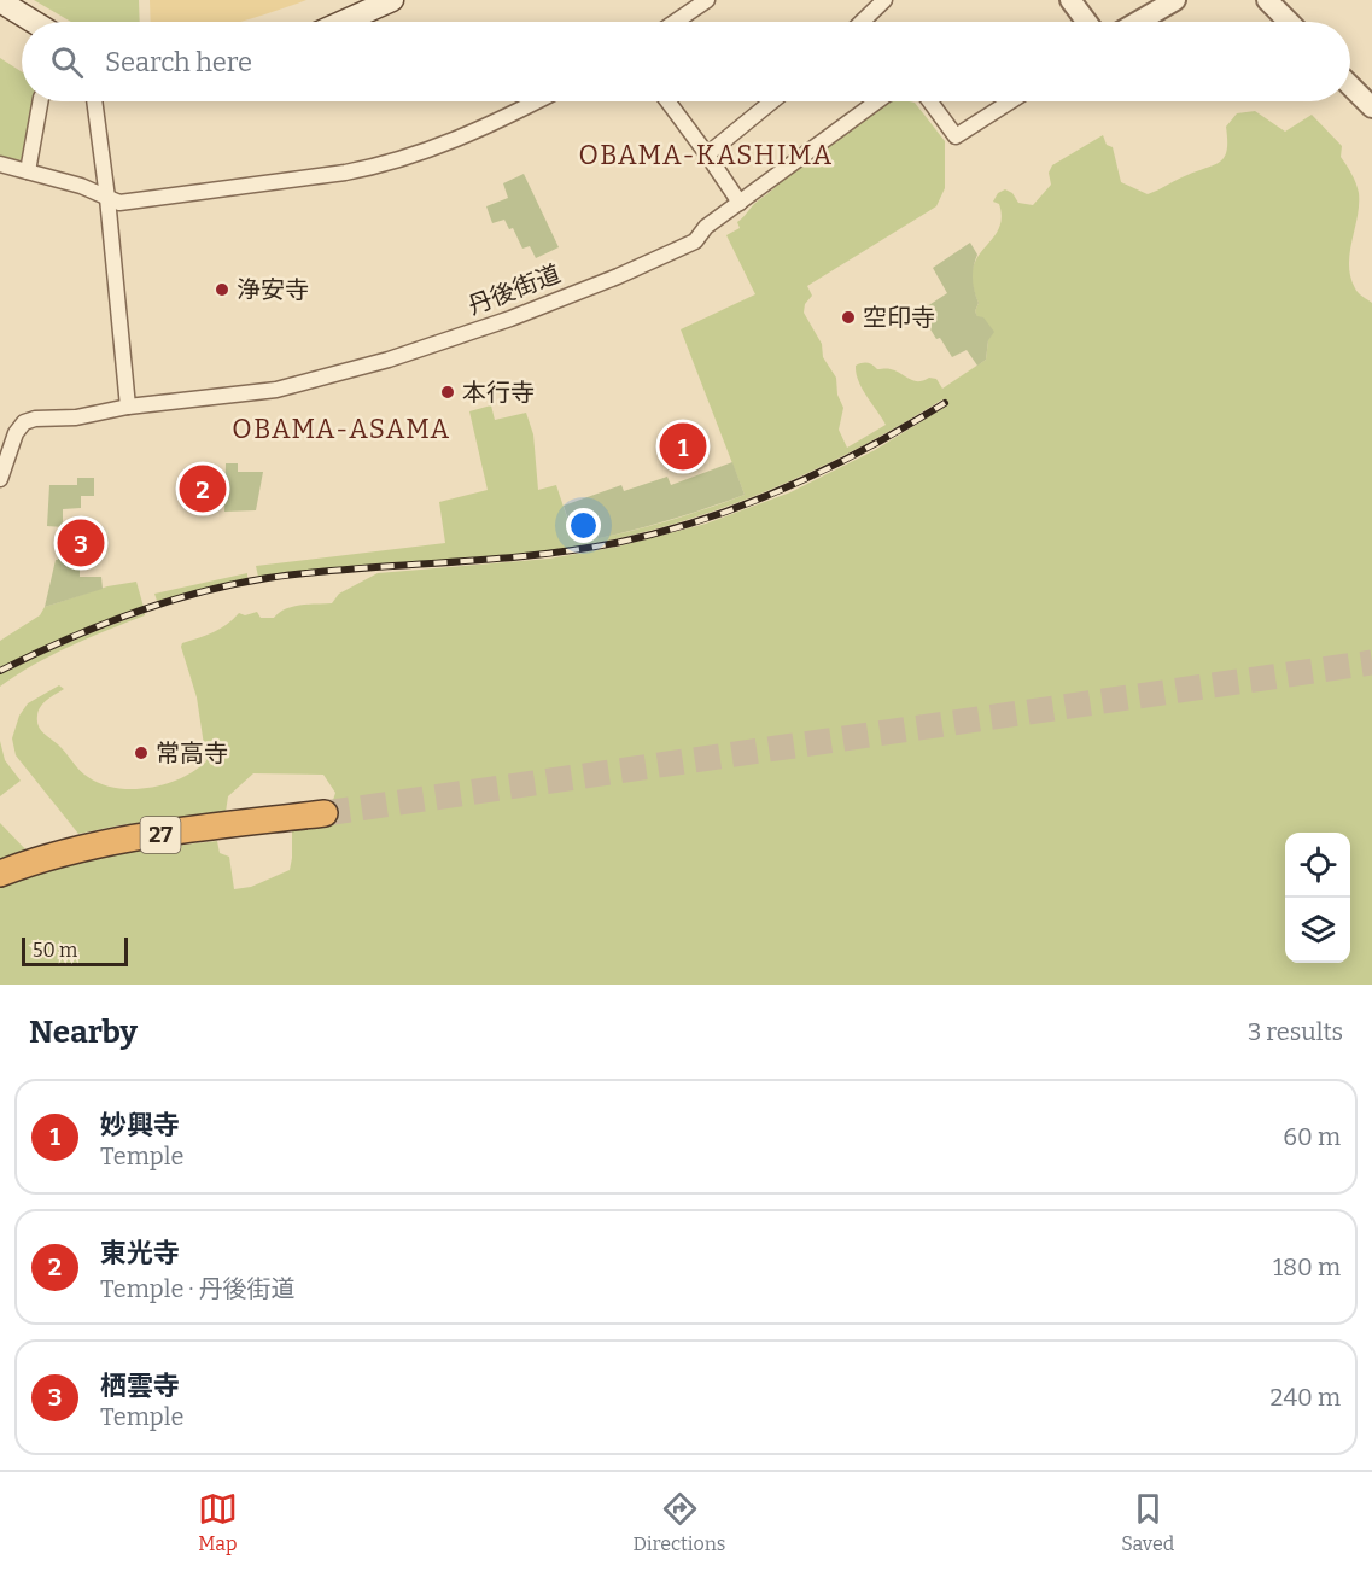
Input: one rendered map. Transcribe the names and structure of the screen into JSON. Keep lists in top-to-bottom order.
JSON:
{
  "streets": {
    "highway": ["27"],
    "street": ["丹後街道"]
  },
  "districts": ["OBAMA-KASHIMA", "OBAMA-ASAMA"],
  "places": [
    "浄安寺",
    "空印寺",
    "本行寺",
    "常高寺"
  ],
  "scale_bar": "50 m",
  "page": {
    "search": "Search here",
    "pins": ["1", "2", "3"],
    "scale": "50 m",
    "heading": ["Nearby", "3 results"],
    "list": [
      {
        "mark": "1",
        "name": "妙興寺",
        "note": "Temple",
        "value": "60 m"
      },
      {
        "mark": "2",
        "name": "東光寺",
        "note": "Temple · 丹後街道",
        "value": "180 m"
      },
      {
        "mark": "3",
        "name": "栖雲寺",
        "note": "Temple",
        "value": "240 m"
      }
    ],
    "nav": ["Map", "Directions", "Saved"]
  }
}
